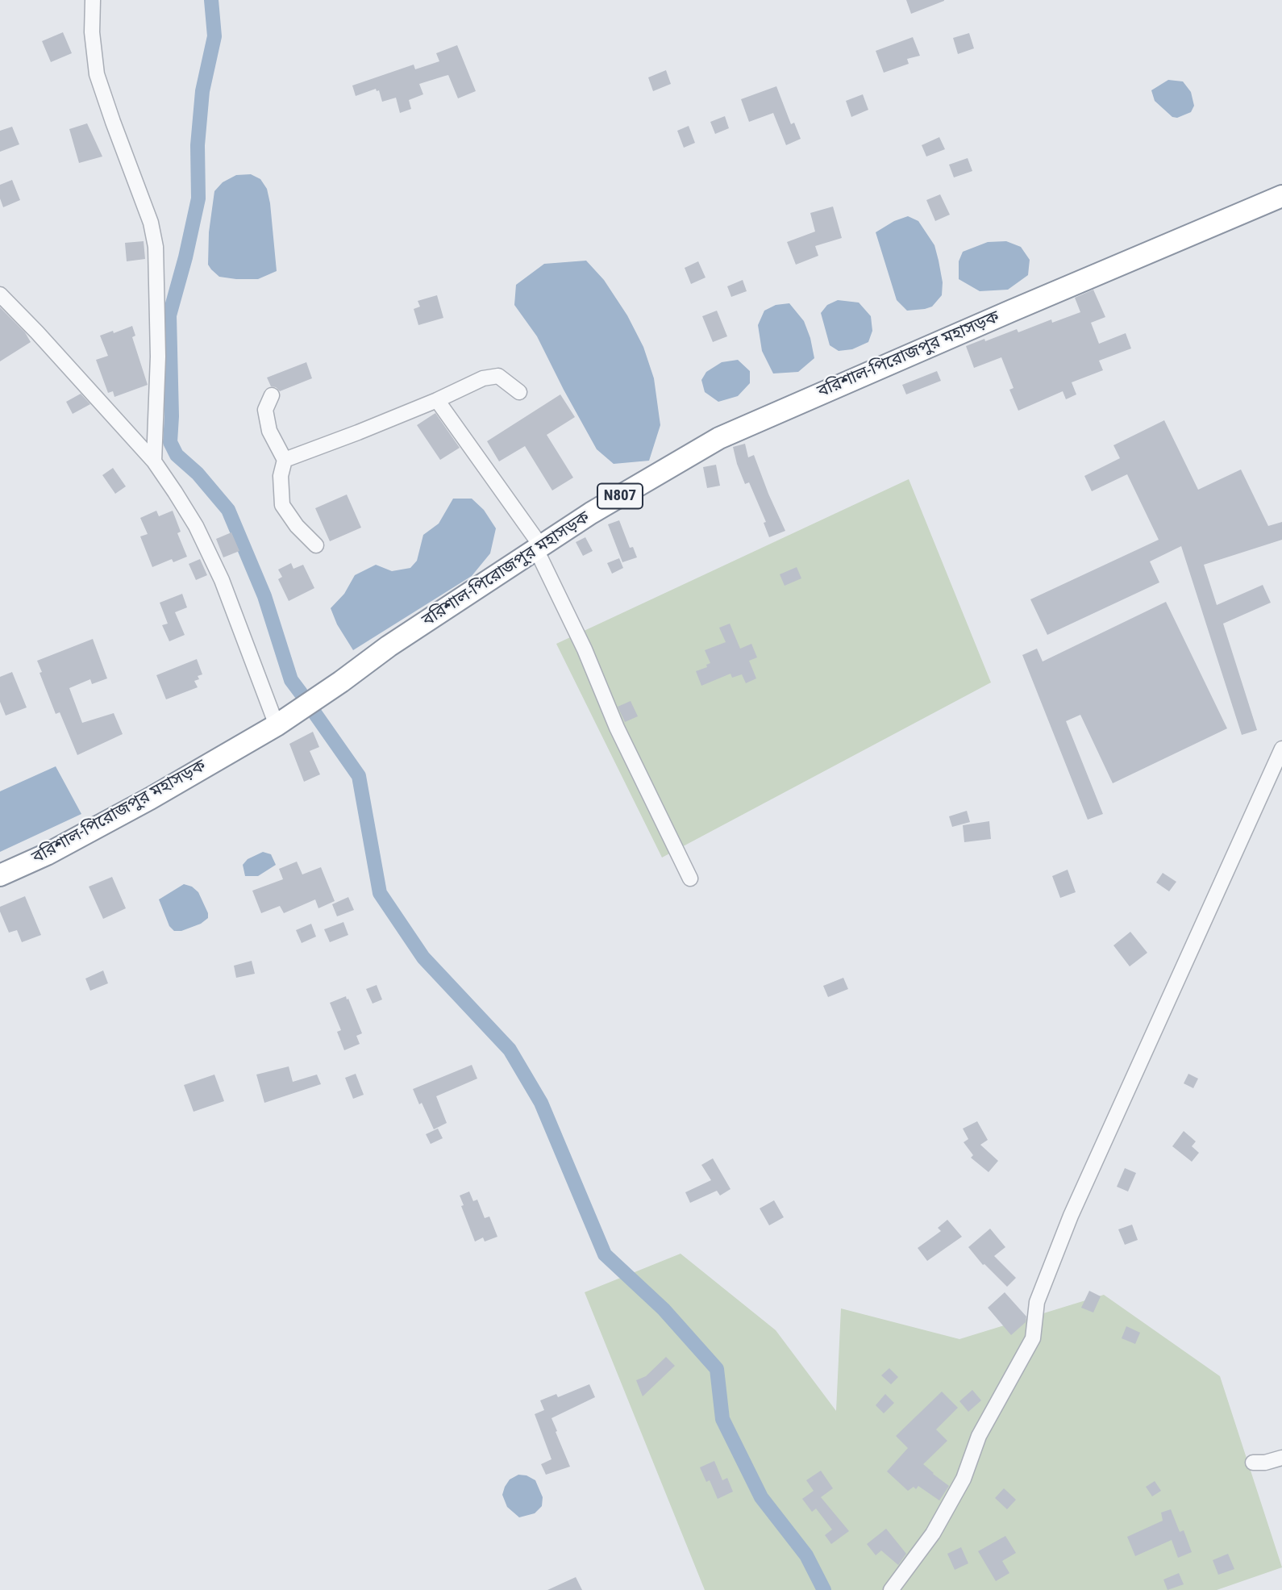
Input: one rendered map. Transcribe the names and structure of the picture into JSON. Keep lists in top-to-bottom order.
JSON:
{
  "streets": {
    "highway": ["বরিশাল-পিরোজপুর মহাসড়ক", "N807"]
  }
}
